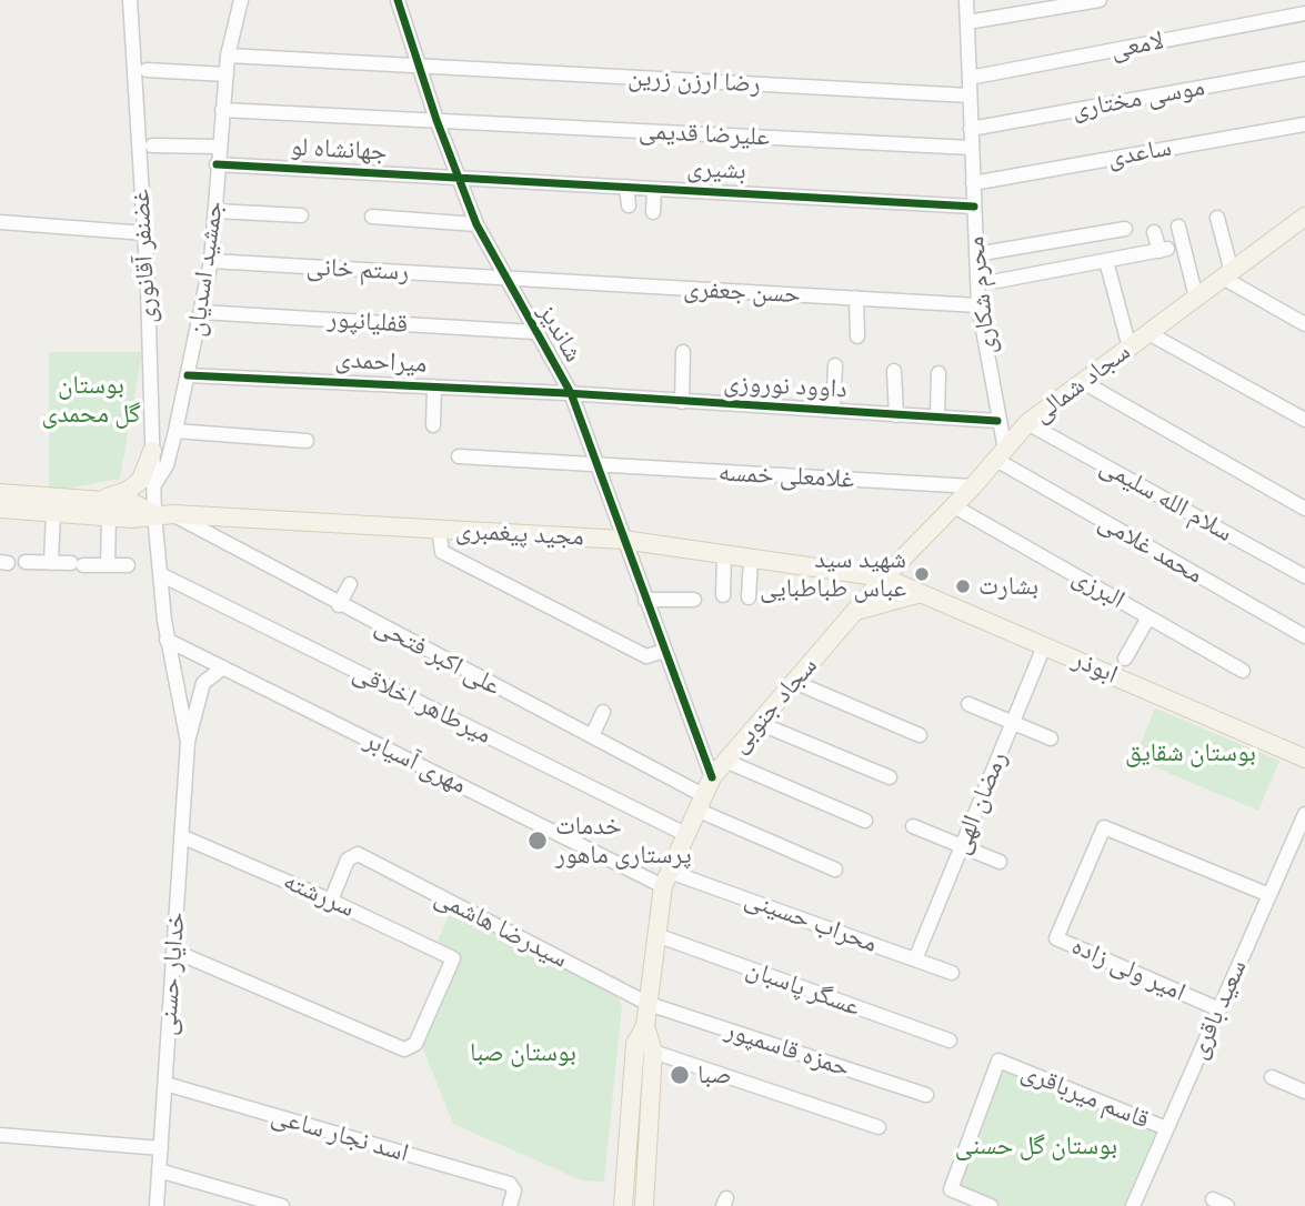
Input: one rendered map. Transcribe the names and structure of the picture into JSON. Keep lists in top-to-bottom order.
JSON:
{
  "streets": {
    "main road": [
      "سجاد شمالی",
      "مجید پیغمبری",
      "ابوذر",
      "سجاد جنوبی"
    ],
    "street": [
      "لامعی",
      "رضا ارزن زرین",
      "موسی مختاری",
      "علیرضا قدیمی",
      "جهانشاه لو",
      "ساعدی",
      "بشیری",
      "غضنفر آقانوری",
      "جمشید اسدیان",
      "رستم خانی",
      "حسن جعفری",
      "محرم شکاری",
      "قفلیانپور",
      "شاندیز",
      "میراحمدی",
      "داوود نوروزی",
      "غلامعلی خمسه",
      "سلام الله سلیمی",
      "محمد غلامی",
      "البرزی",
      "علی اکبر فتحی",
      "میرطاهر اخلاقی",
      "مهری آسیابر",
      "رمضان الهی",
      "سررشته",
      "محراب حسینی",
      "سیدرضا هاشمی",
      "امیر ولی زاده",
      "خدایار حسنی",
      "عسگر پاسبان",
      "سعید باقری",
      "حمزه قاسمپور",
      "قاسم میرباقری",
      "اسد نجار ساعی"
    ]
  },
  "crossings": [
    ["لامعی", "محرم شکاری"],
    ["رضا ارزن زرین", "جمشید اسدیان"],
    ["رضا ارزن زرین", "محرم شکاری"],
    ["رضا ارزن زرین", "شاندیز"],
    ["موسی مختاری", "محرم شکاری"],
    ["علیرضا قدیمی", "جمشید اسدیان"],
    ["علیرضا قدیمی", "محرم شکاری"],
    ["علیرضا قدیمی", "شاندیز"],
    ["جهانشاه لو", "بشیری"],
    ["جهانشاه لو", "جمشید اسدیان"],
    ["جهانشاه لو", "شاندیز"],
    ["ساعدی", "محرم شکاری"],
    ["بشیری", "محرم شکاری"],
    ["بشیری", "شاندیز"],
    ["غضنفر آقانوری", "جمشید اسدیان"],
    ["غضنفر آقانوری", "مجید پیغمبری"],
    ["غضنفر آقانوری", "خدایار حسنی"],
    ["جمشید اسدیان", "رستم خانی"],
    ["جمشید اسدیان", "قفلیانپور"],
    ["جمشید اسدیان", "میراحمدی"],
    ["رستم خانی", "حسن جعفری"],
    ["رستم خانی", "شاندیز"],
    ["حسن جعفری", "محرم شکاری"],
    ["حسن جعفری", "شاندیز"],
    ["محرم شکاری", "سجاد شمالی"],
    ["محرم شکاری", "داوود نوروزی"],
    ["محرم شکاری", "محمد غلامی"],
    ["قفلیانپور", "شاندیز"],
    ["شاندیز", "میراحمدی"],
    ["شاندیز", "داوود نوروزی"],
    ["شاندیز", "غلامعلی خمسه"],
    ["شاندیز", "مجید پیغمبری"],
    ["شاندیز", "سجاد جنوبی"],
    ["میراحمدی", "داوود نوروزی"],
    ["سجاد شمالی", "غلامعلی خمسه"],
    ["سجاد شمالی", "سلام الله سلیمی"],
    ["سجاد شمالی", "مجید پیغمبری"],
    ["سجاد شمالی", "محمد غلامی"],
    ["سجاد شمالی", "البرزی"],
    ["سجاد شمالی", "ابوذر"],
    ["سجاد شمالی", "سجاد جنوبی"],
    ["مجید پیغمبری", "علی اکبر فتحی"],
    ["مجید پیغمبری", "ابوذر"],
    ["مجید پیغمبری", "سجاد جنوبی"],
    ["مجید پیغمبری", "خدایار حسنی"],
    ["علی اکبر فتحی", "سجاد جنوبی"],
    ["ابوذر", "سجاد جنوبی"],
    ["ابوذر", "رمضان الهی"],
    ["میرطاهر اخلاقی", "سجاد جنوبی"],
    ["میرطاهر اخلاقی", "خدایار حسنی"],
    ["سجاد جنوبی", "مهری آسیابر"],
    ["سجاد جنوبی", "محراب حسینی"],
    ["سجاد جنوبی", "سیدرضا هاشمی"],
    ["سجاد جنوبی", "عسگر پاسبان"],
    ["سجاد جنوبی", "حمزه قاسمپور"],
    ["مهری آسیابر", "محراب حسینی"],
    ["مهری آسیابر", "خدایار حسنی"],
    ["رمضان الهی", "محراب حسینی"],
    ["سررشته", "سیدرضا هاشمی"],
    ["سررشته", "خدایار حسنی"],
    ["سیدرضا هاشمی", "حمزه قاسمپور"],
    ["امیر ولی زاده", "سعید باقری"],
    ["خدایار حسنی", "اسد نجار ساعی"],
    ["سعید باقری", "قاسم میرباقری"]
  ],
  "parks": [
    "بوستان گل محمدی",
    "بوستان شقایق",
    "بوستان صبا",
    "بوستان گل حسنی"
  ],
  "places": [
    "شهید سید عباس طباطبایی",
    "بشارت",
    "خدمات پرستاری ماهور",
    "صبا"
  ]
}
